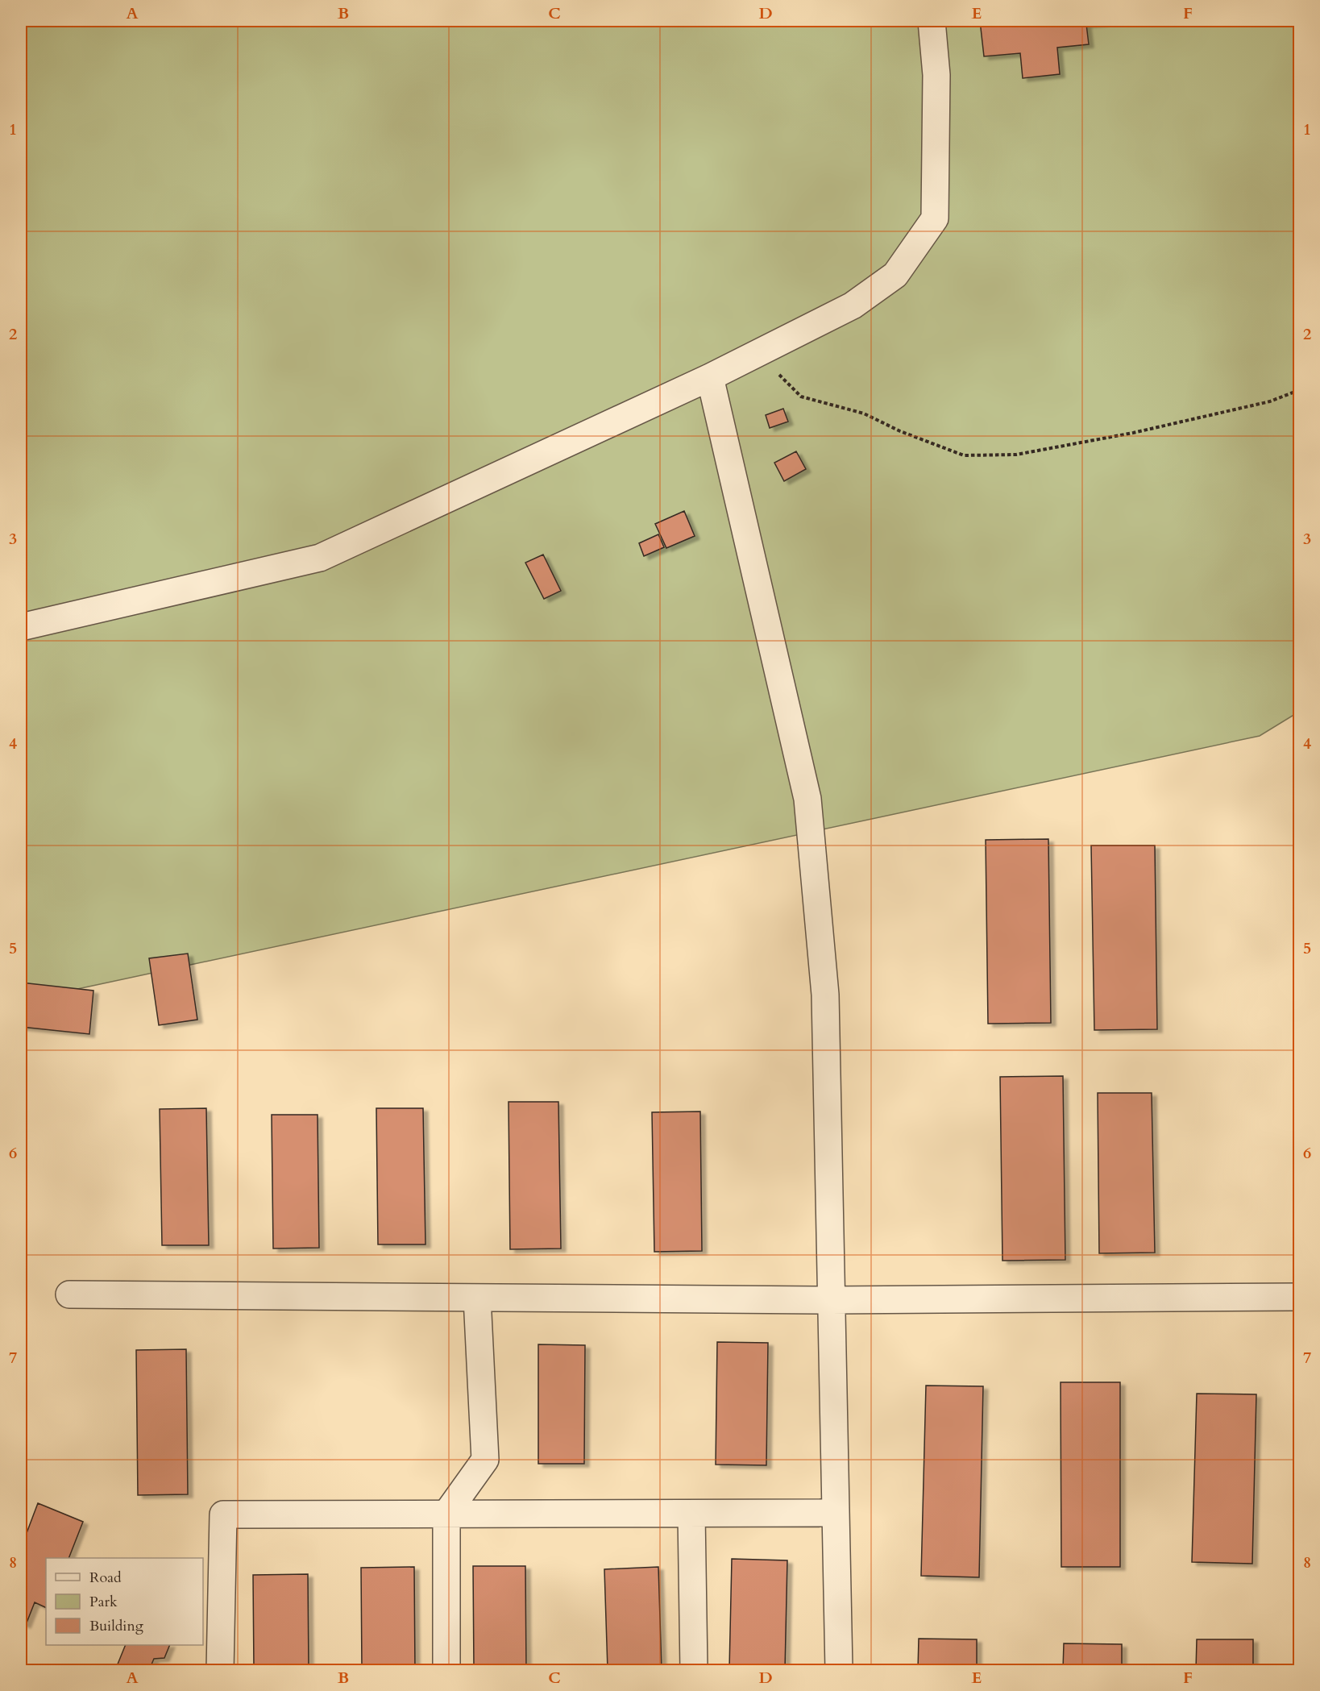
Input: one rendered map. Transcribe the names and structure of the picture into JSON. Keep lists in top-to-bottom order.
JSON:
{
  "legend": ["Road", "Park", "Building"],
  "grid": {
    "columns": [
      "A",
      "B",
      "C",
      "D",
      "E",
      "F"
    ],
    "rows": [
      "1",
      "2",
      "3",
      "4",
      "5",
      "6",
      "7",
      "8"
    ]
  }
}
